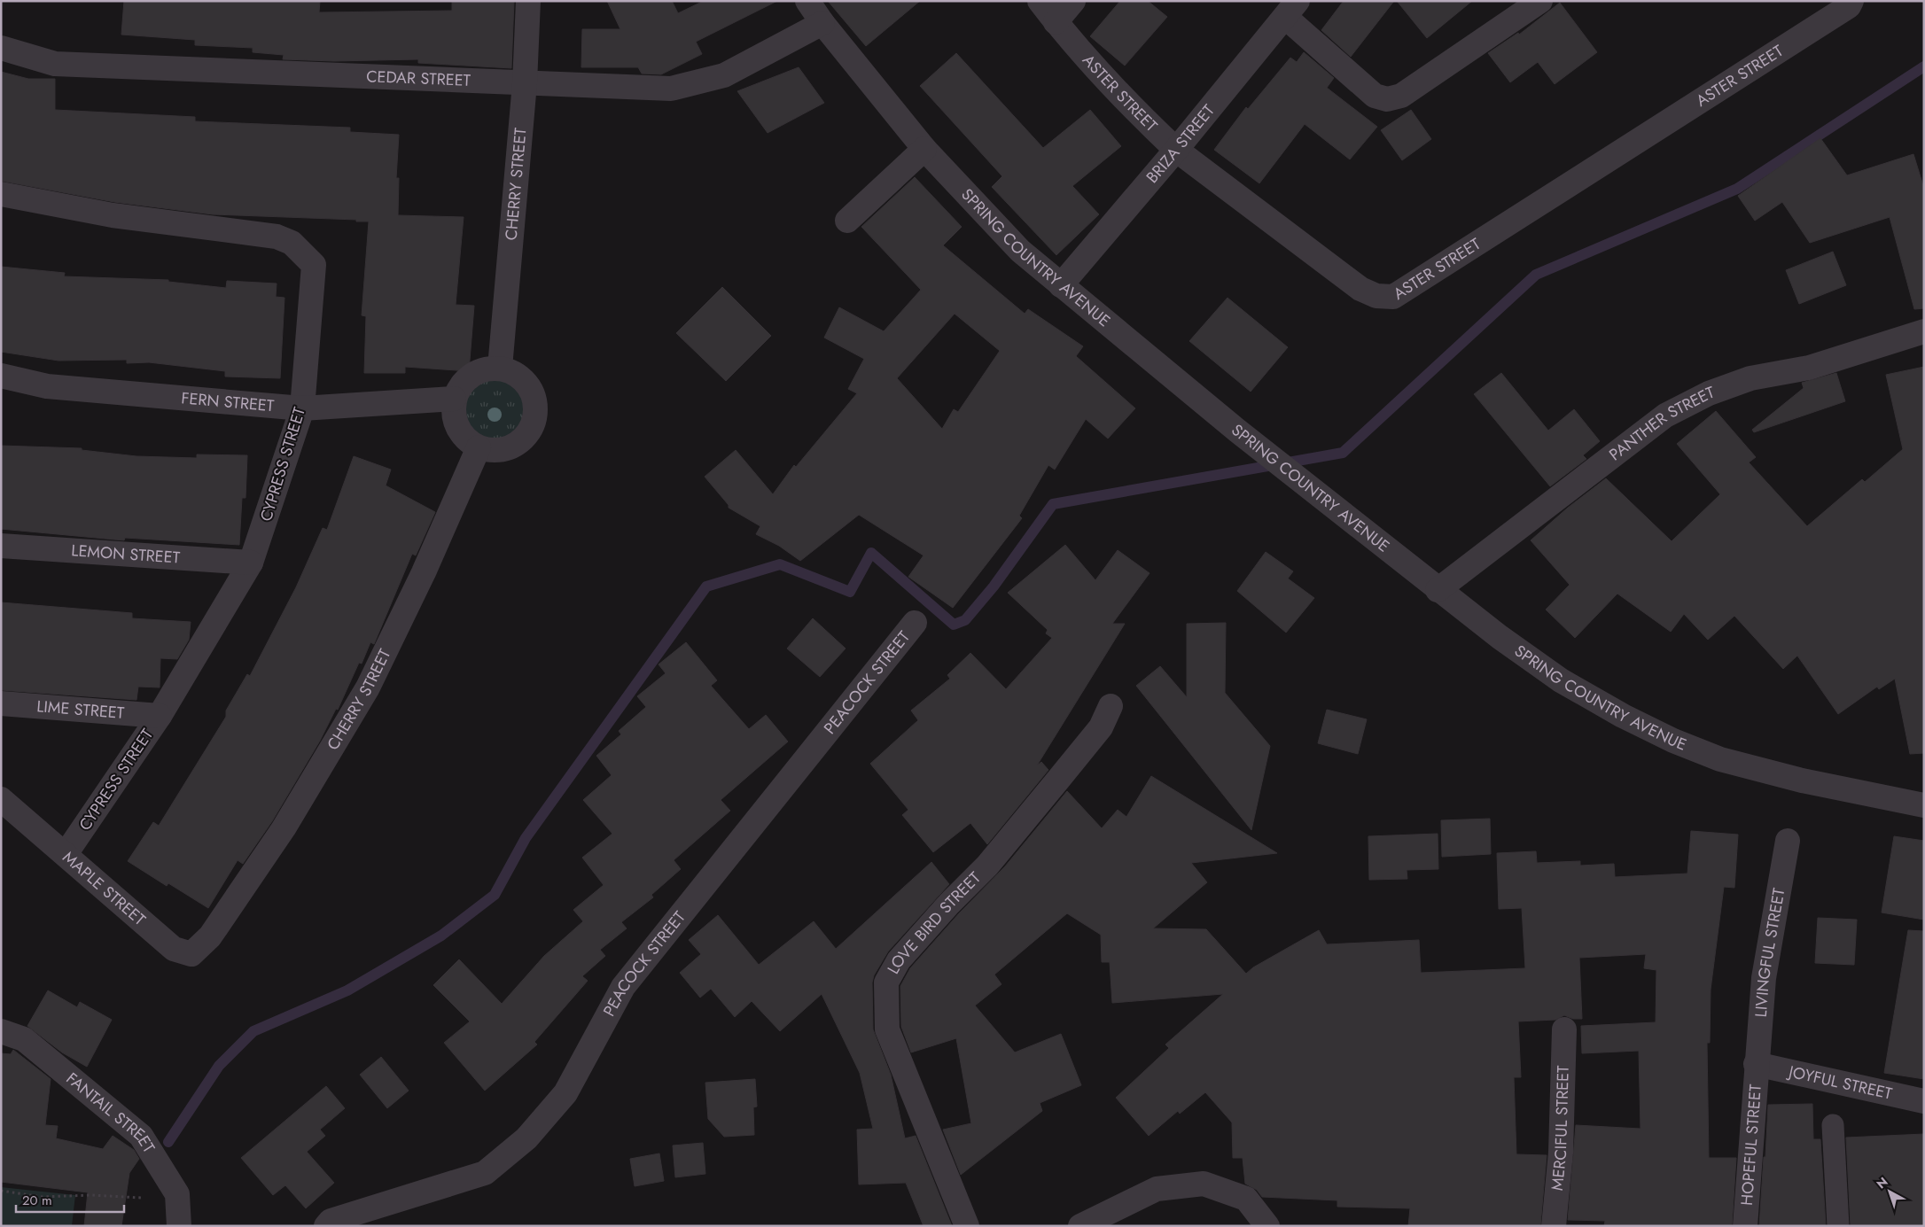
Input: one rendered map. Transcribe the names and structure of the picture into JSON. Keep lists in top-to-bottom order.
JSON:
{
  "streets": {
    "street": [
      "ASTER STREET",
      "CEDAR STREET",
      "BRIZA STREET",
      "CHERRY STREET",
      "SPRING COUNTRY AVENUE",
      "FERN STREET",
      "PANTHER STREET",
      "CYPRESS STREET",
      "LEMON STREET",
      "PEACOCK STREET",
      "LIME STREET",
      "MAPLE STREET",
      "LOVE BIRD STREET",
      "LIVINGFUL STREET",
      "JOYFUL STREET",
      "FANTAIL STREET",
      "MERCIFUL STREET",
      "HOPEFUL STREET"
    ]
  },
  "crossings": [
    ["ASTER STREET", "BRIZA STREET"],
    ["CEDAR STREET", "CHERRY STREET"],
    ["CEDAR STREET", "SPRING COUNTRY AVENUE"],
    ["BRIZA STREET", "SPRING COUNTRY AVENUE"],
    ["CHERRY STREET", "FERN STREET"],
    ["CHERRY STREET", "MAPLE STREET"],
    ["SPRING COUNTRY AVENUE", "PANTHER STREET"],
    ["FERN STREET", "CYPRESS STREET"],
    ["CYPRESS STREET", "LEMON STREET"],
    ["CYPRESS STREET", "LIME STREET"],
    ["CYPRESS STREET", "MAPLE STREET"],
    ["LIVINGFUL STREET", "JOYFUL STREET"],
    ["LIVINGFUL STREET", "HOPEFUL STREET"],
    ["JOYFUL STREET", "HOPEFUL STREET"]
  ],
  "scale_bar": "20 m",
  "north": "top left"
}
